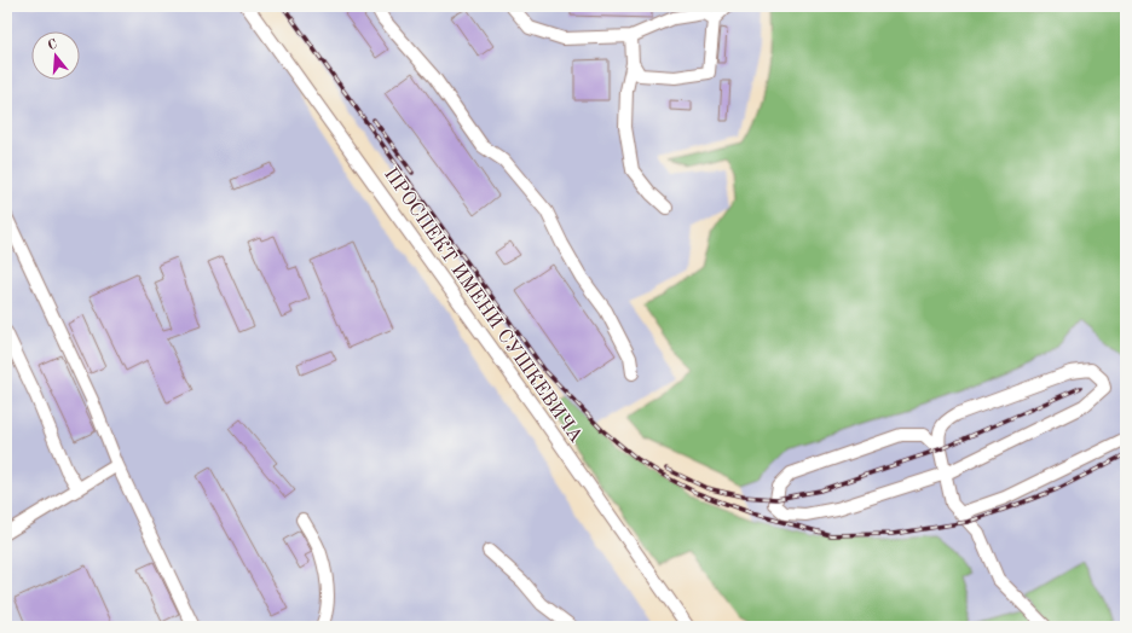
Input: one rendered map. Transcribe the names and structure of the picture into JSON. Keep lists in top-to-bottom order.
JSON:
{
  "streets": {
    "street": ["ПРОСПЕКТ ИМЕНИ СУШКЕВИЧА"]
  },
  "north": "top"
}
